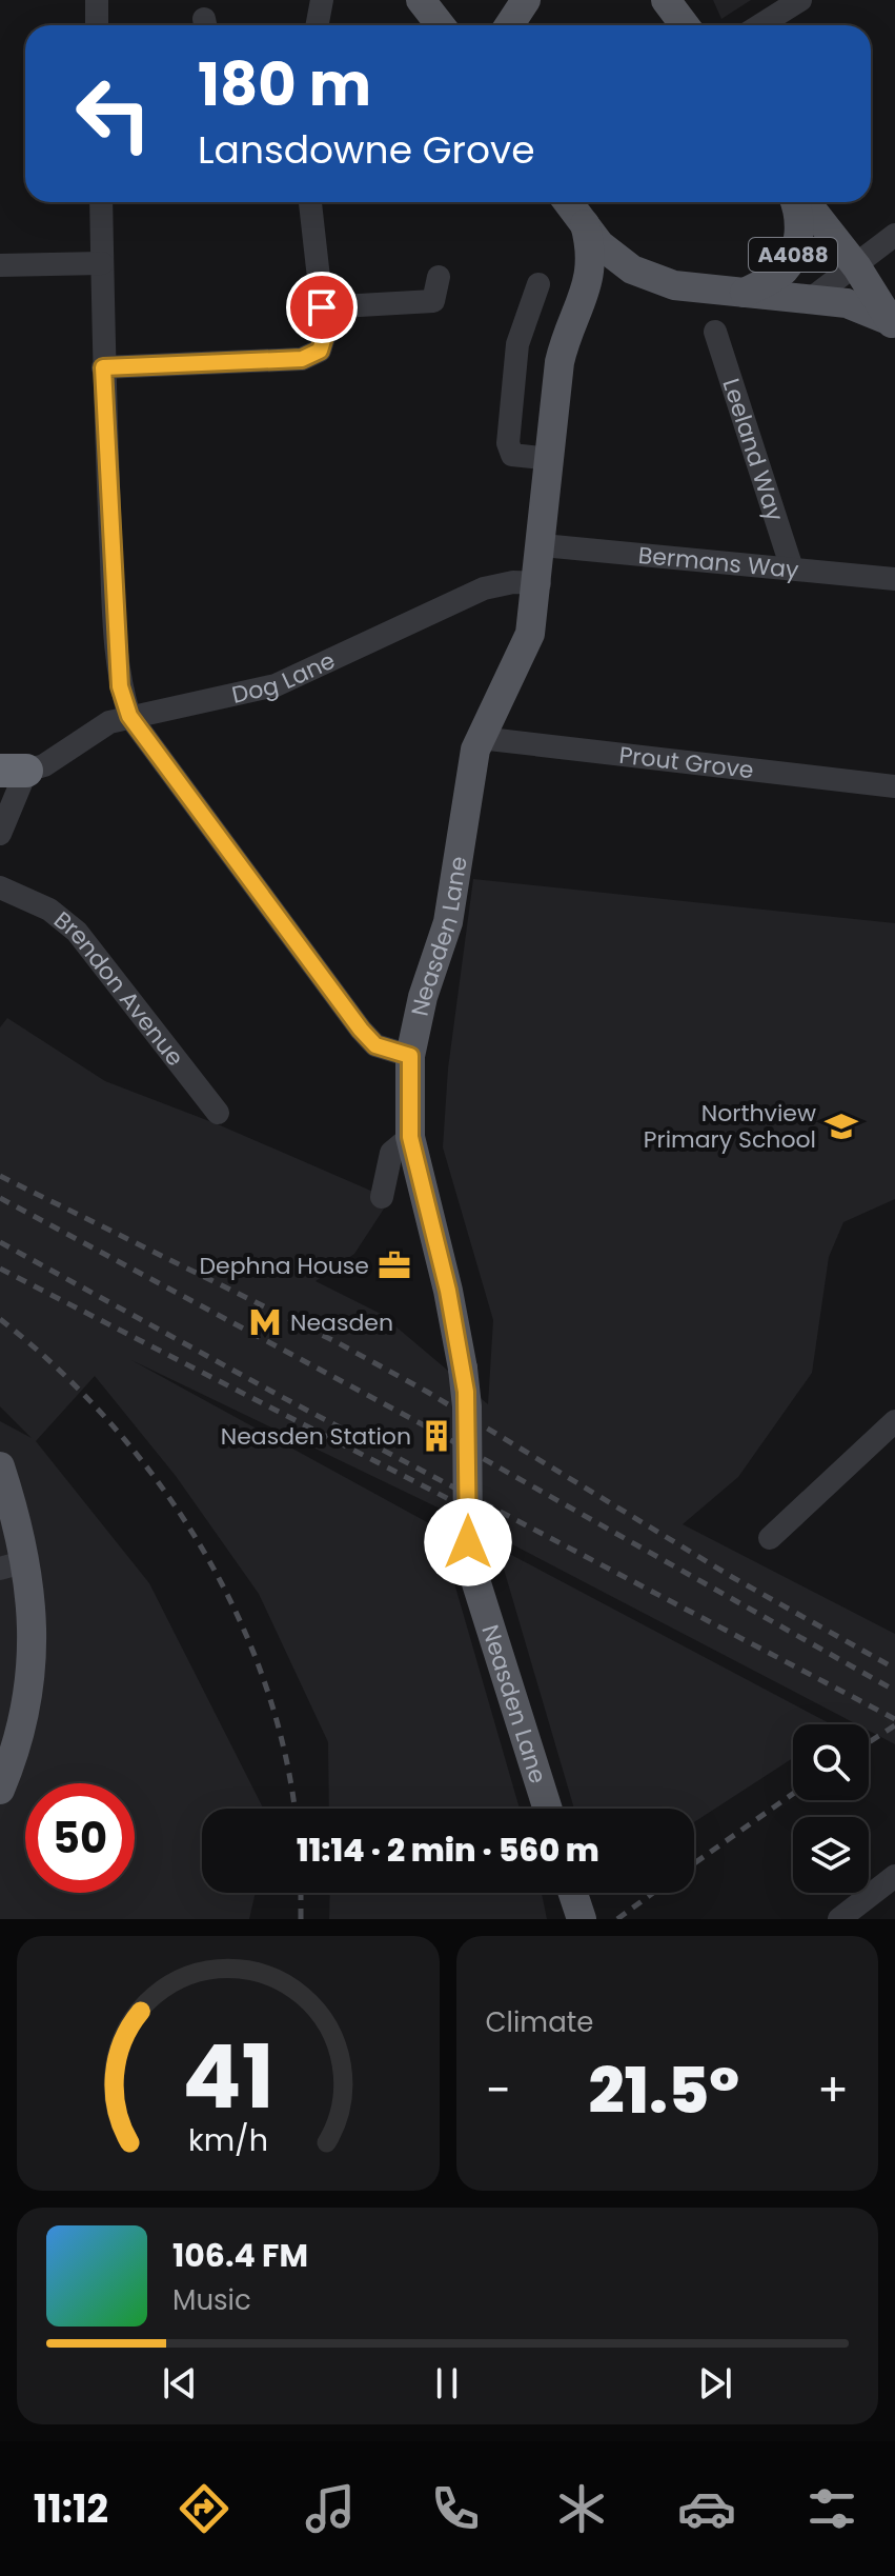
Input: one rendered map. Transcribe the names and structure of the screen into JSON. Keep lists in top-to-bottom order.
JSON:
{
  "streets": {
    "main road": ["A4088", "Neasden Lane"],
    "street": [
      "Leeland Way",
      "Bermans Way",
      "Dog Lane",
      "Prout Grove",
      "Brendon Avenue"
    ]
  },
  "crossings": [
    ["A4088", "Neasden Lane"],
    ["Leeland Way", "Bermans Way"],
    ["Bermans Way", "Neasden Lane"],
    ["Dog Lane", "Neasden Lane"],
    ["Prout Grove", "Neasden Lane"]
  ],
  "places": {
    "school or university": ["Northview Primary School"],
    "office": ["Dephna House"],
    "metro station": ["Neasden"],
    "building": ["Neasden Station"]
  },
  "page": {
    "turn": ["180 m", "Lansdowne Grove"],
    "limit": "50",
    "trip": "11:14 · 2 min · 560 m",
    "tile": "Climate",
    "heat": ["−", "21.5°", "+"],
    "song": ["106.4 FM", "Music"],
    "tabs": "11:12",
    "gauge": ["41", "km/h"]
  }
}
